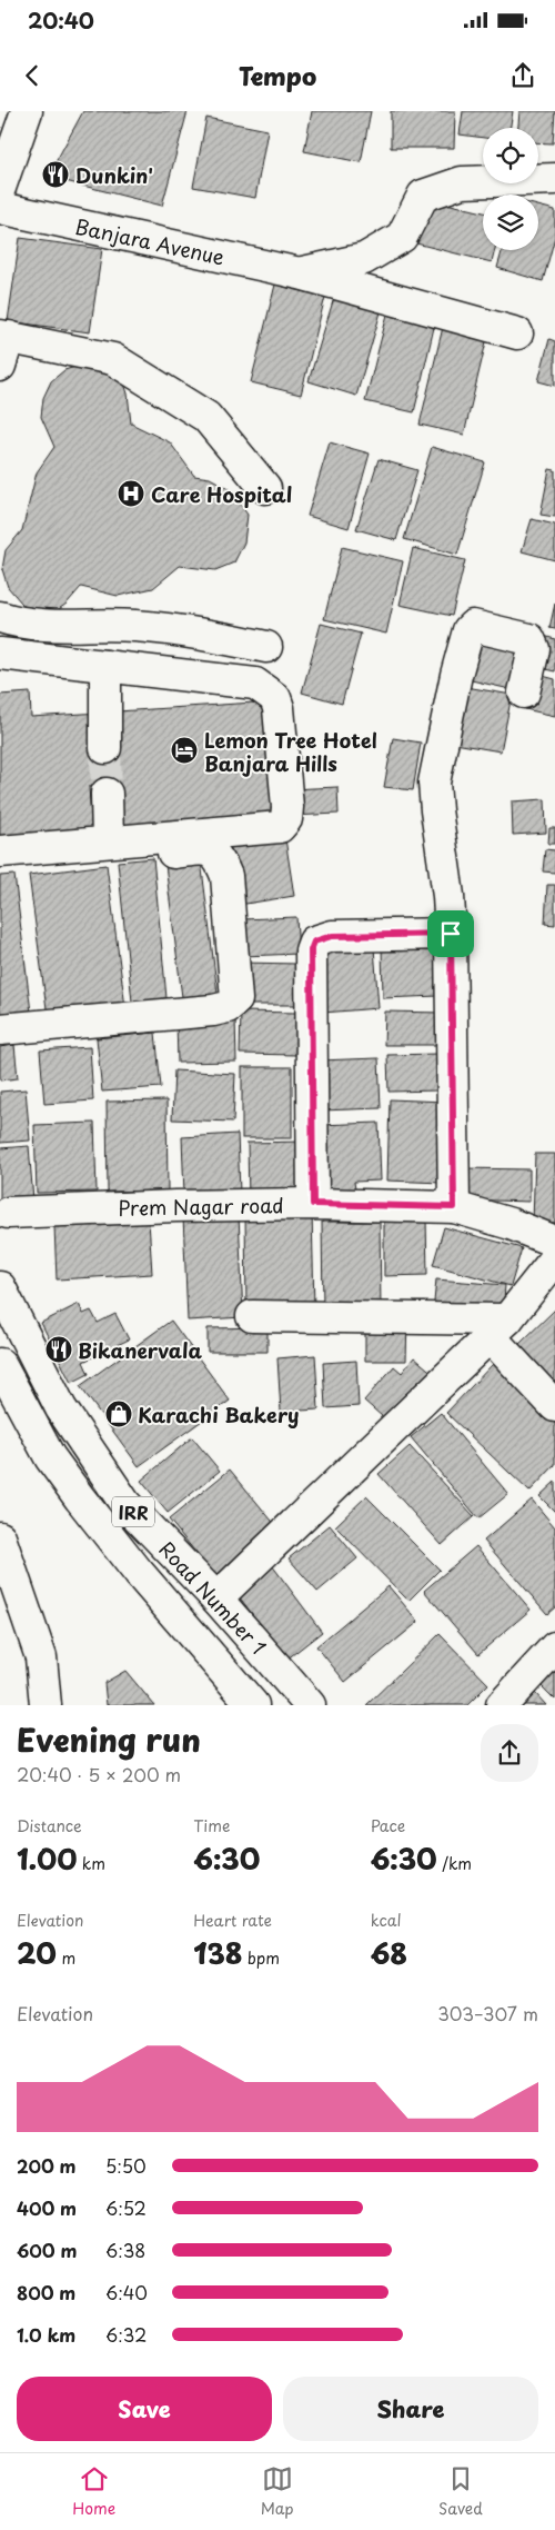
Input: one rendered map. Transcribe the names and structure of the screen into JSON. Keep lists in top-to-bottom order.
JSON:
{
  "streets": {
    "street": [
      "Banjara Avenue",
      "Prem Nagar road",
      "IRR",
      "Road Number 1"
    ]
  },
  "places": {
    "restaurant": ["Dunkin'", "Bikanervala"],
    "hospital": ["Care Hospital"],
    "hotel": ["Lemon Tree Hotel Banjara Hills"],
    "shop": ["Karachi Bakery"]
  },
  "page": {
    "status": "20:40",
    "header": "Tempo",
    "heading": ["Evening run", "20:40 · 5 × 200 m"],
    "stats": [
      ["Distance", "1.00 km"],
      ["Time", "6:30"],
      ["Pace", "6:30 /km"],
      ["Elevation", "20 m"],
      ["Heart rate", "138 bpm"],
      ["kcal", "68"]
    ],
    "chart": ["Elevation", "303–307 m"],
    "list": [
      {
        "name": "200 m",
        "note": "5:50"
      },
      {
        "name": "400 m",
        "note": "6:52"
      },
      {
        "name": "600 m",
        "note": "6:38"
      },
      {
        "name": "800 m",
        "note": "6:40"
      },
      {
        "name": "1.0 km",
        "note": "6:32"
      }
    ],
    "buttons": ["Save", "Share"],
    "tabs": ["Home", "Map", "Saved"]
  }
}
